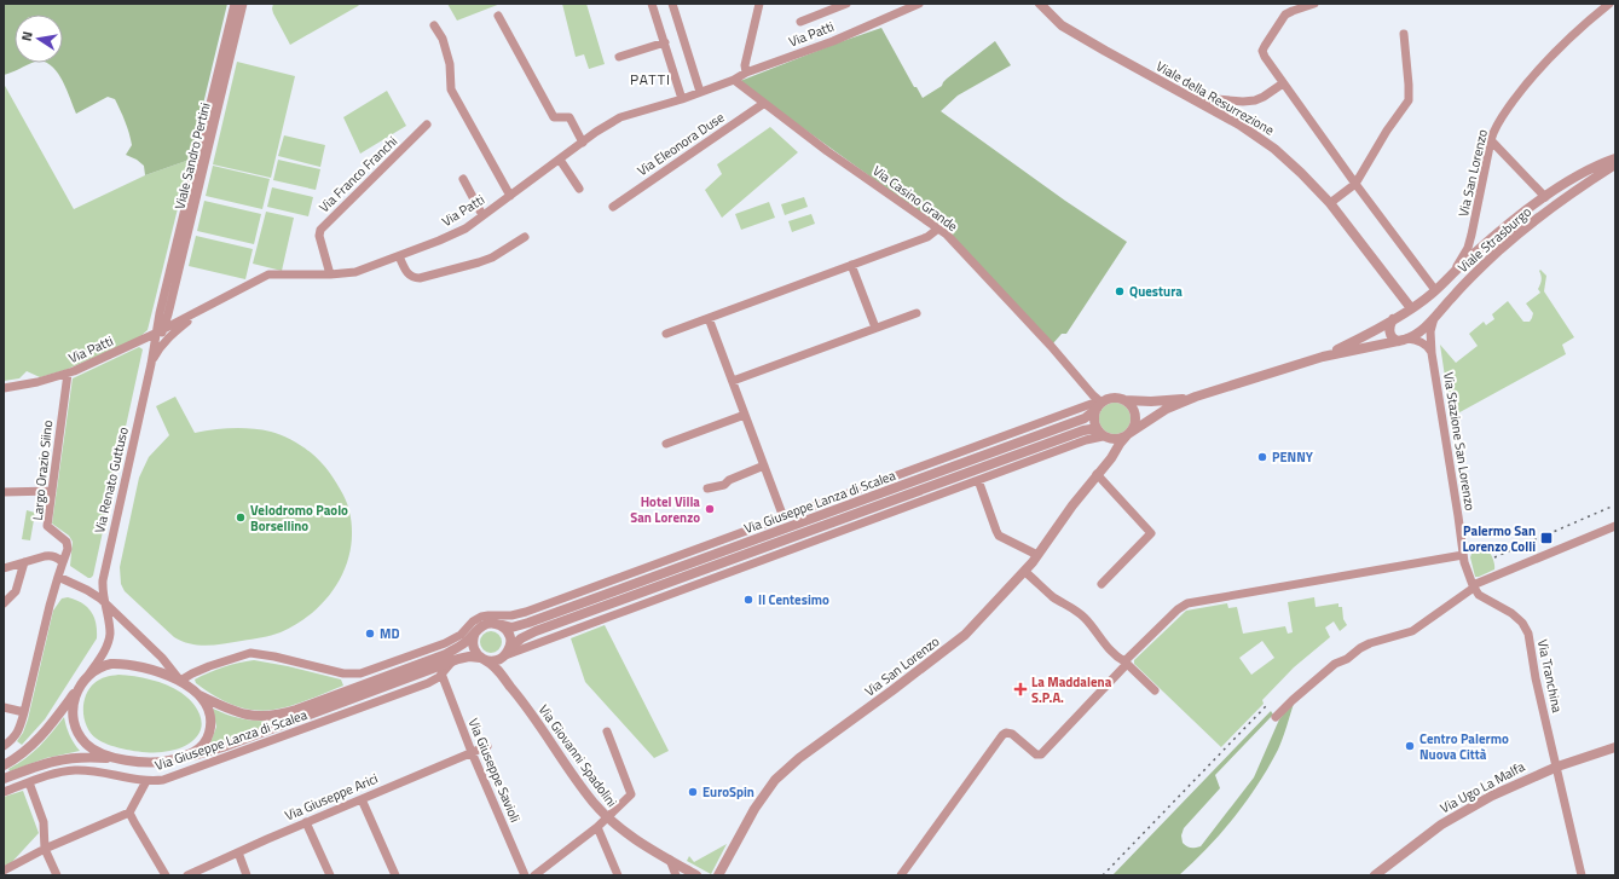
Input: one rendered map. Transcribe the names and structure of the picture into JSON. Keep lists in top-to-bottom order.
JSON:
{
  "streets": {
    "street": [
      "Via Patti",
      "Viale della Resurrezione",
      "Via Eleonora Duse",
      "Viale Sandro Pertini",
      "Via San Lorenzo",
      "Via Franco Franchi",
      "Via Casino Grande",
      "Viale Strasburgo",
      "Via Stazione San Lorenzo",
      "Largo Orazio Siino",
      "Via Renato Guttuso",
      "Via Giuseppe Lanza di Scalea",
      "Via Tranchina",
      "Via Giovanni Spadolini",
      "Via Giuseppe Savioli",
      "Via Ugo La Malfa",
      "Via Giuseppe Arici"
    ]
  },
  "crossings": [
    ["Via Patti", "Via Franco Franchi"],
    ["Via Patti", "Via Casino Grande"],
    ["Via Patti", "Largo Orazio Siino"],
    ["Via Patti", "Via Renato Guttuso"],
    ["Viale della Resurrezione", "Viale Strasburgo"],
    ["Via Eleonora Duse", "Via Casino Grande"],
    ["Viale Sandro Pertini", "Via Renato Guttuso"],
    ["Via San Lorenzo", "Via Casino Grande"],
    ["Via San Lorenzo", "Viale Strasburgo"],
    ["Via San Lorenzo", "Via Giuseppe Lanza di Scalea"],
    ["Via Casino Grande", "Via Giuseppe Lanza di Scalea"],
    ["Viale Strasburgo", "Via Stazione San Lorenzo"],
    ["Via Stazione San Lorenzo", "Via Tranchina"],
    ["Via Renato Guttuso", "Via Giuseppe Lanza di Scalea"],
    ["Via Giuseppe Lanza di Scalea", "Via Giovanni Spadolini"],
    ["Via Giuseppe Lanza di Scalea", "Via Giuseppe Savioli"],
    ["Via Tranchina", "Via Ugo La Malfa"],
    ["Via Giuseppe Savioli", "Via Giuseppe Arici"]
  ],
  "districts": ["PATTI"],
  "places": {
    "other": [
      "Questura",
      "PENNY",
      "Hotel Villa San Lorenzo",
      "Velodromo Paolo Borsellino",
      "Il Centesimo",
      "MD",
      "Centro Palermo Nuova Città",
      "EuroSpin"
    ],
    "transit": ["Palermo San Lorenzo Colli"],
    "health": ["La Maddalena S.P.A."]
  },
  "north": "left"
}
